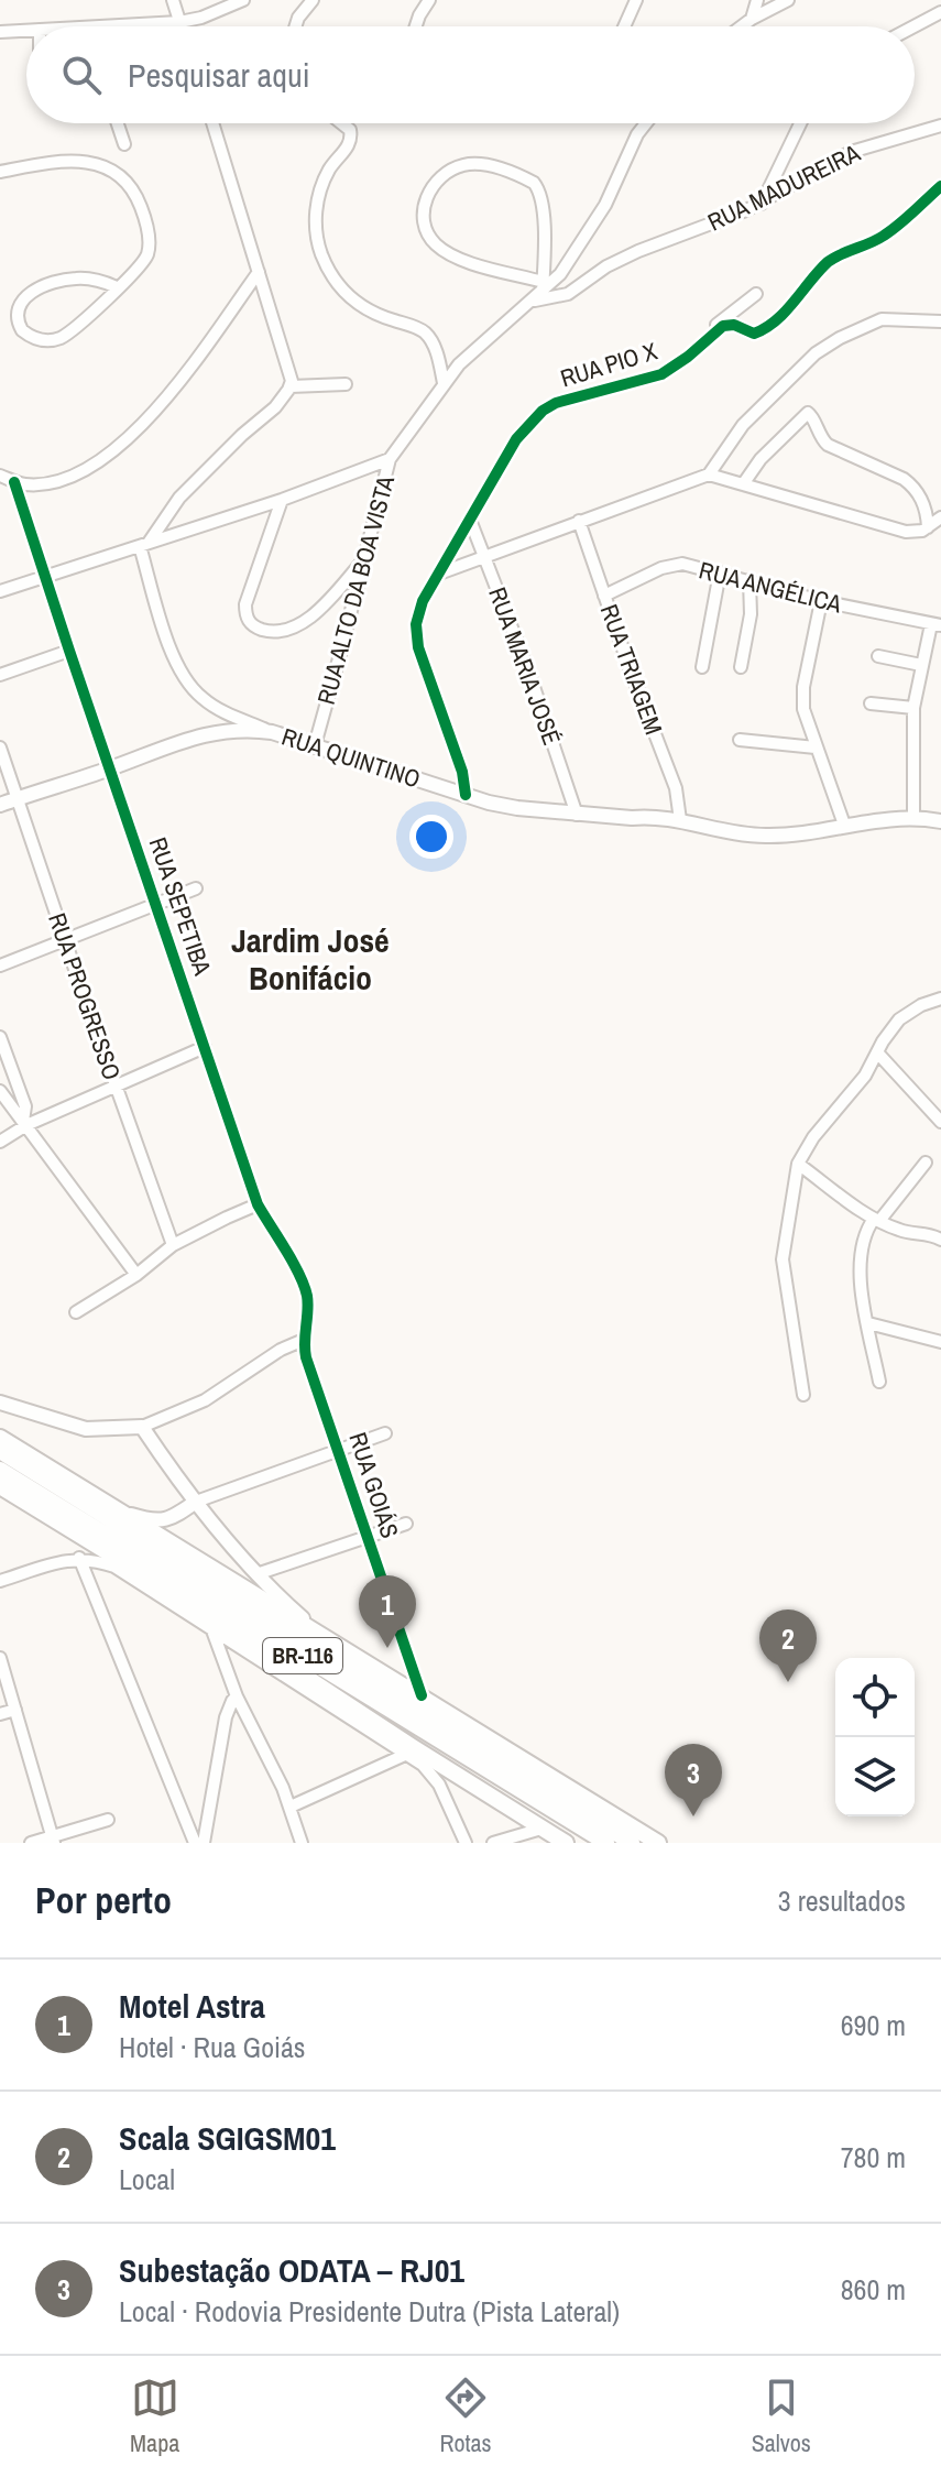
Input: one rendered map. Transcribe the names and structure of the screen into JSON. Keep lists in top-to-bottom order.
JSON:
{
  "streets": {
    "highway": ["BR-116"],
    "main road": ["RUA QUINTINO"],
    "street": [
      "RUA MADUREIRA",
      "RUA PIO X",
      "RUA ANGÉLICA",
      "RUA ALTO DA BOA VISTA",
      "RUA MARIA JOSÉ",
      "RUA TRIAGEM",
      "RUA SEPETIBA",
      "RUA PROGRESSO",
      "RUA GOIÁS"
    ]
  },
  "crossings": [
    ["RUA MADUREIRA", "RUA ALTO DA BOA VISTA"],
    ["RUA PIO X", "RUA MARIA JOSÉ"],
    ["RUA PIO X", "RUA QUINTINO"],
    ["RUA ANGÉLICA", "RUA TRIAGEM"],
    ["RUA ALTO DA BOA VISTA", "RUA QUINTINO"],
    ["RUA MARIA JOSÉ", "RUA QUINTINO"],
    ["RUA TRIAGEM", "RUA QUINTINO"],
    ["RUA SEPETIBA", "RUA GOIÁS"],
    ["RUA GOIÁS", "BR-116"]
  ],
  "districts": ["Jardim José Bonifácio"],
  "page": {
    "search": "Pesquisar aqui",
    "pins": ["1", "2", "3"],
    "heading": ["Por perto", "3 resultados"],
    "list": [
      {
        "mark": "1",
        "name": "Motel Astra",
        "note": "Hotel · Rua Goiás",
        "value": "690 m"
      },
      {
        "mark": "2",
        "name": "Scala SGIGSM01",
        "note": "Local",
        "value": "780 m"
      },
      {
        "mark": "3",
        "name": "Subestação ODATA – RJ01",
        "note": "Local · Rodovia Presidente Dutra (Pista Lateral)",
        "value": "860 m"
      }
    ],
    "nav": ["Mapa", "Rotas", "Salvos"]
  }
}
